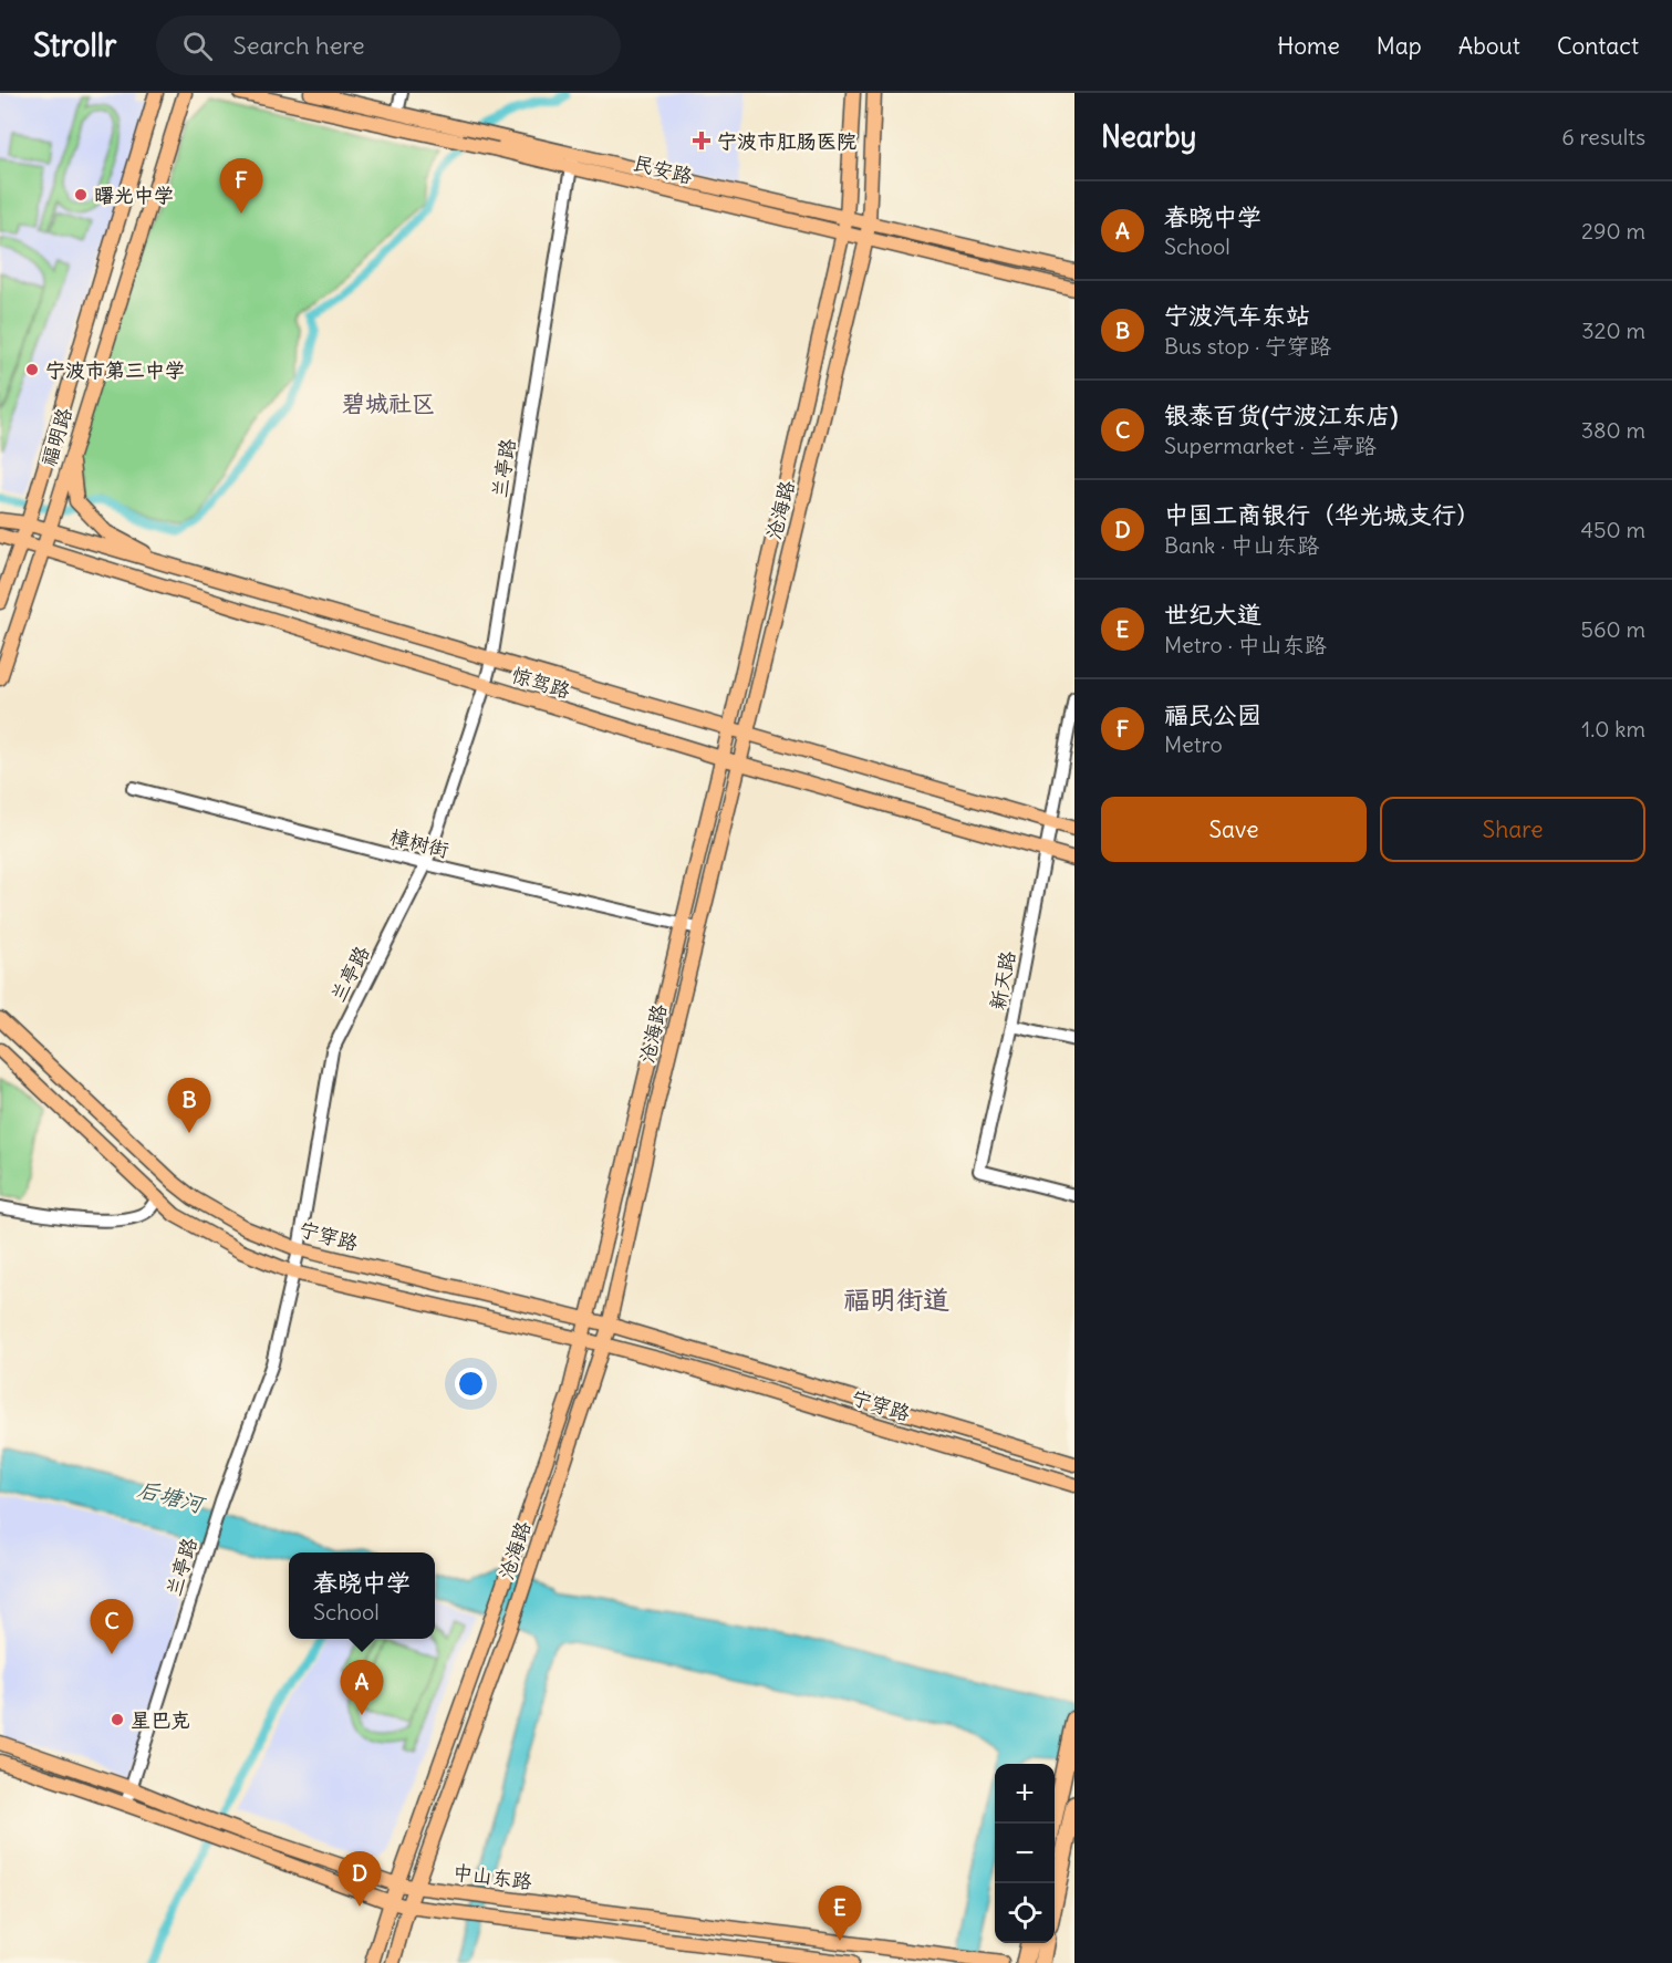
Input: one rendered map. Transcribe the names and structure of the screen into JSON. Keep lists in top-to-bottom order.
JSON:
{
  "streets": {
    "main road": [
      "民安路",
      "福明路",
      "沧海路",
      "惊驾路",
      "宁穿路",
      "中山东路"
    ],
    "street": ["兰亭路", "樟树街", "新天路"]
  },
  "crossings": [
    ["民安路", "兰亭路"],
    ["民安路", "沧海路"],
    ["福明路", "惊驾路"],
    ["兰亭路", "惊驾路"],
    ["兰亭路", "樟树街"],
    ["兰亭路", "宁穿路"],
    ["兰亭路", "中山东路"],
    ["沧海路", "惊驾路"],
    ["沧海路", "樟树街"],
    ["沧海路", "宁穿路"],
    ["沧海路", "中山东路"],
    ["惊驾路", "新天路"]
  ],
  "districts": ["碧城社区", "福明街道"],
  "water": ["后塘河"],
  "places": {
    "health": ["宁波市肛肠医院"],
    "other": ["曙光中学", "宁波市第三中学", "星巴克"]
  },
  "page": {
    "header": "Strollr",
    "search": "Search here",
    "nav": [
      "Home",
      "Map",
      "About",
      "Contact"
    ],
    "heading": ["Nearby", "6 results"],
    "pins": [
      "F",
      "B",
      "C",
      "A",
      "D",
      "E"
    ],
    "list": [
      {
        "mark": "A",
        "name": "春晓中学",
        "note": "School",
        "value": "290 m"
      },
      {
        "mark": "B",
        "name": "宁波汽车东站",
        "note": "Bus stop · 宁穿路",
        "value": "320 m"
      },
      {
        "mark": "C",
        "name": "银泰百货(宁波江东店)",
        "note": "Supermarket · 兰亭路",
        "value": "380 m"
      },
      {
        "mark": "D",
        "name": "中国工商银行（华光城支行）",
        "note": "Bank · 中山东路",
        "value": "450 m"
      },
      {
        "mark": "E",
        "name": "世纪大道",
        "note": "Metro · 中山东路",
        "value": "560 m"
      },
      {
        "mark": "F",
        "name": "福民公园",
        "note": "Metro",
        "value": "1.0 km"
      }
    ],
    "buttons": ["Save", "Share"],
    "popup": ["春晓中学", "School"],
    "map_buttons": ["+", "−"]
  }
}
